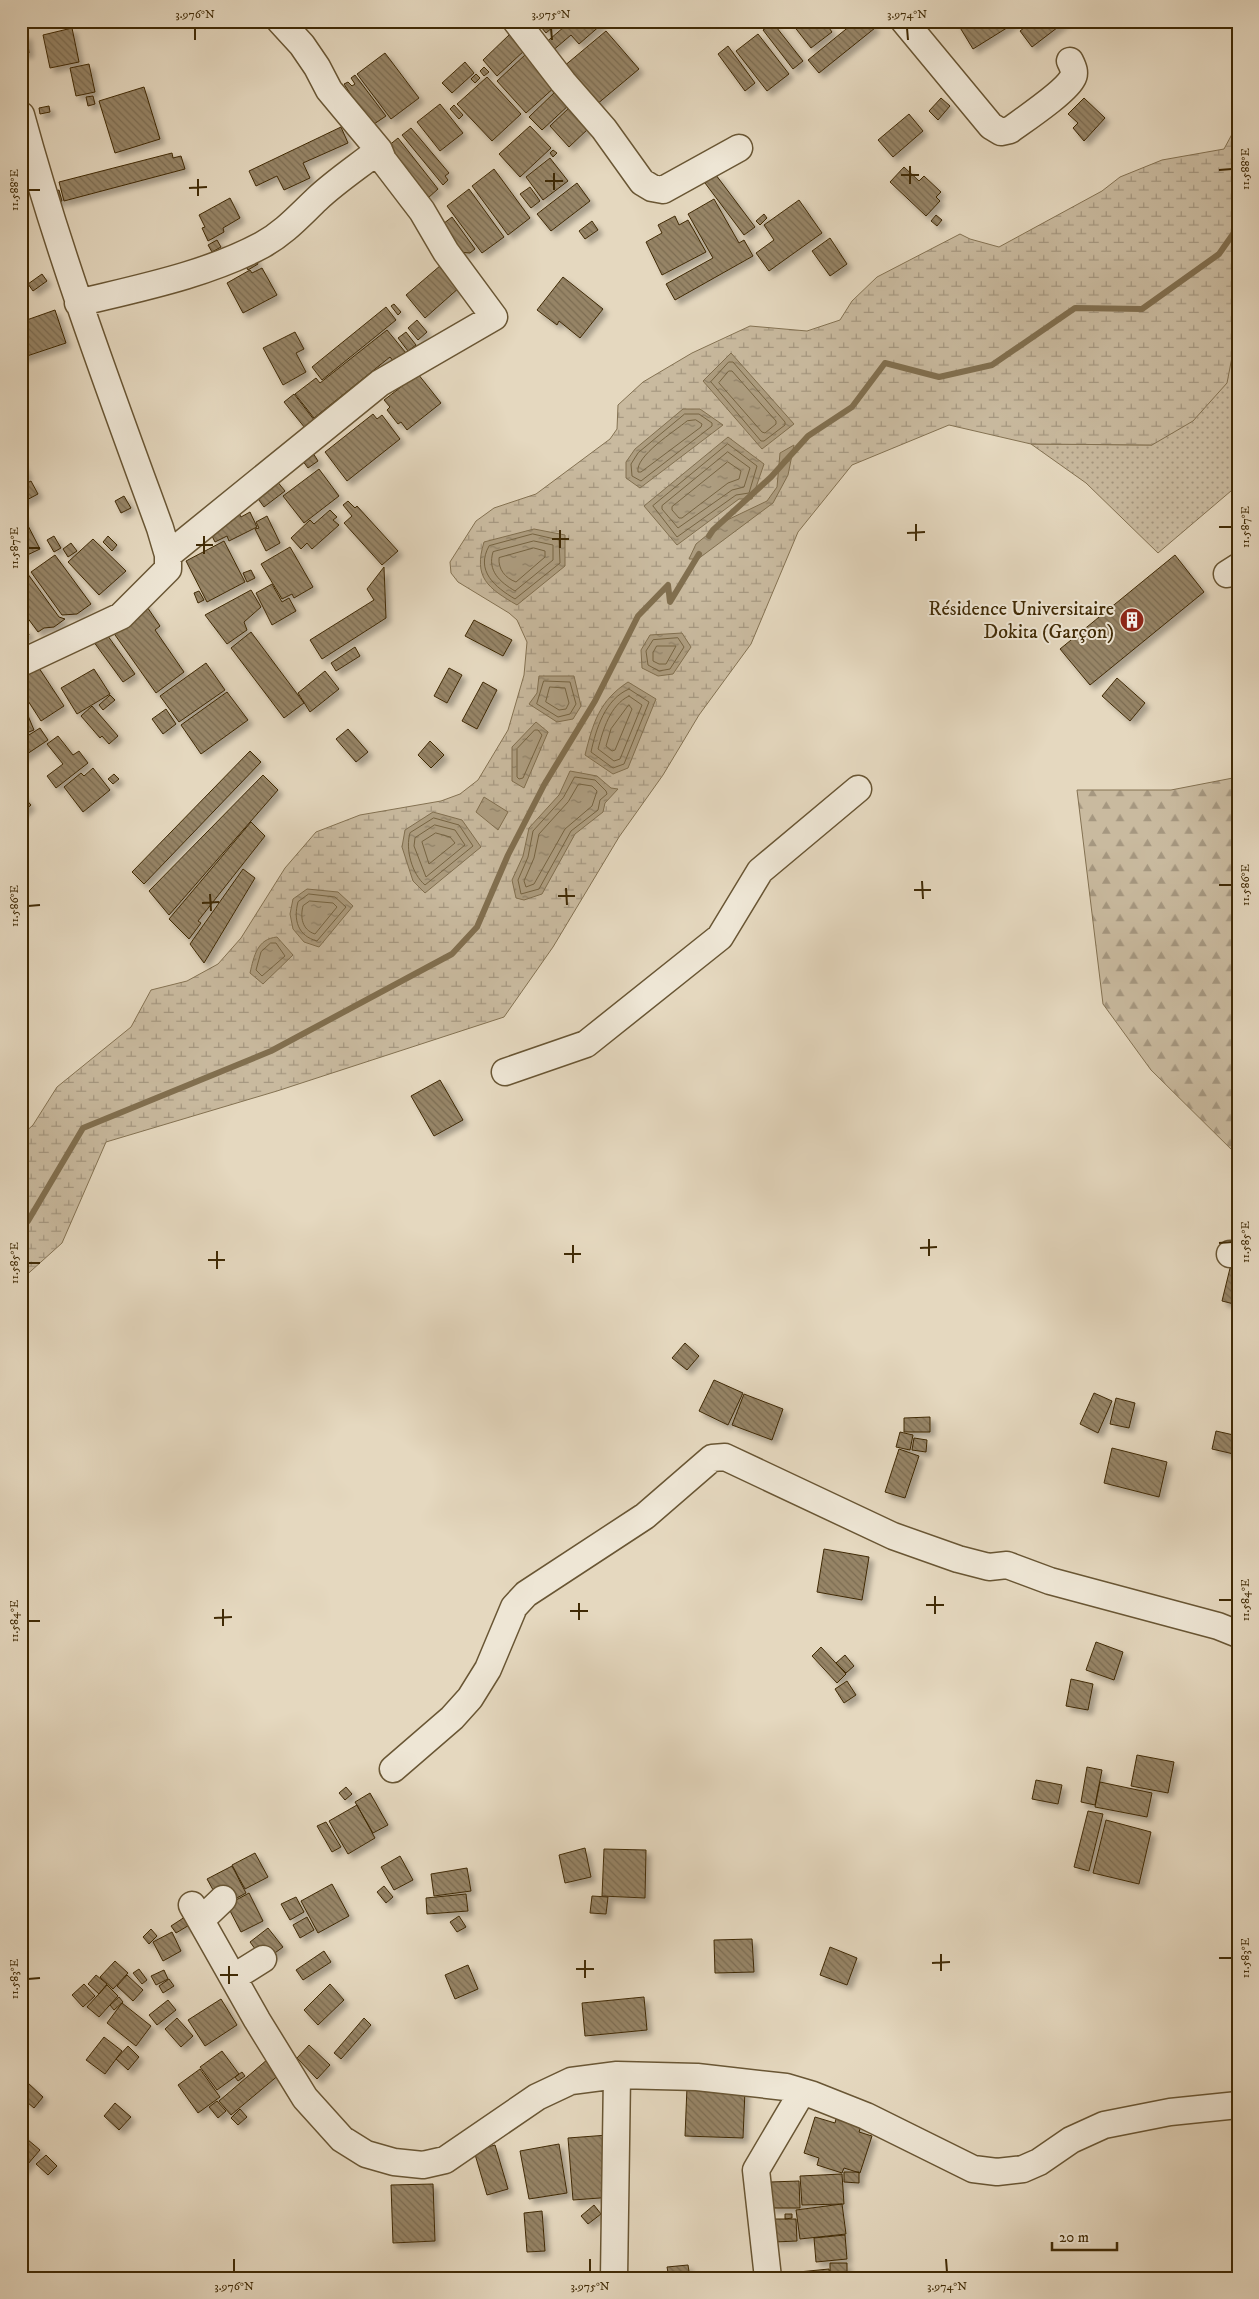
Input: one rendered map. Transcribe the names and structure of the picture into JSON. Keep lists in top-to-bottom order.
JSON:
{
  "places": {
    "building": ["Résidence Universitaire Dokita (Garçon)"]
  },
  "scale_bar": "20 m",
  "coordinates": [
    "3.976°N",
    "3.975°N",
    "3.974°N",
    "11.588°E",
    "11.587°E",
    "11.586°E",
    "11.585°E",
    "11.584°E",
    "11.583°E"
  ]
}
